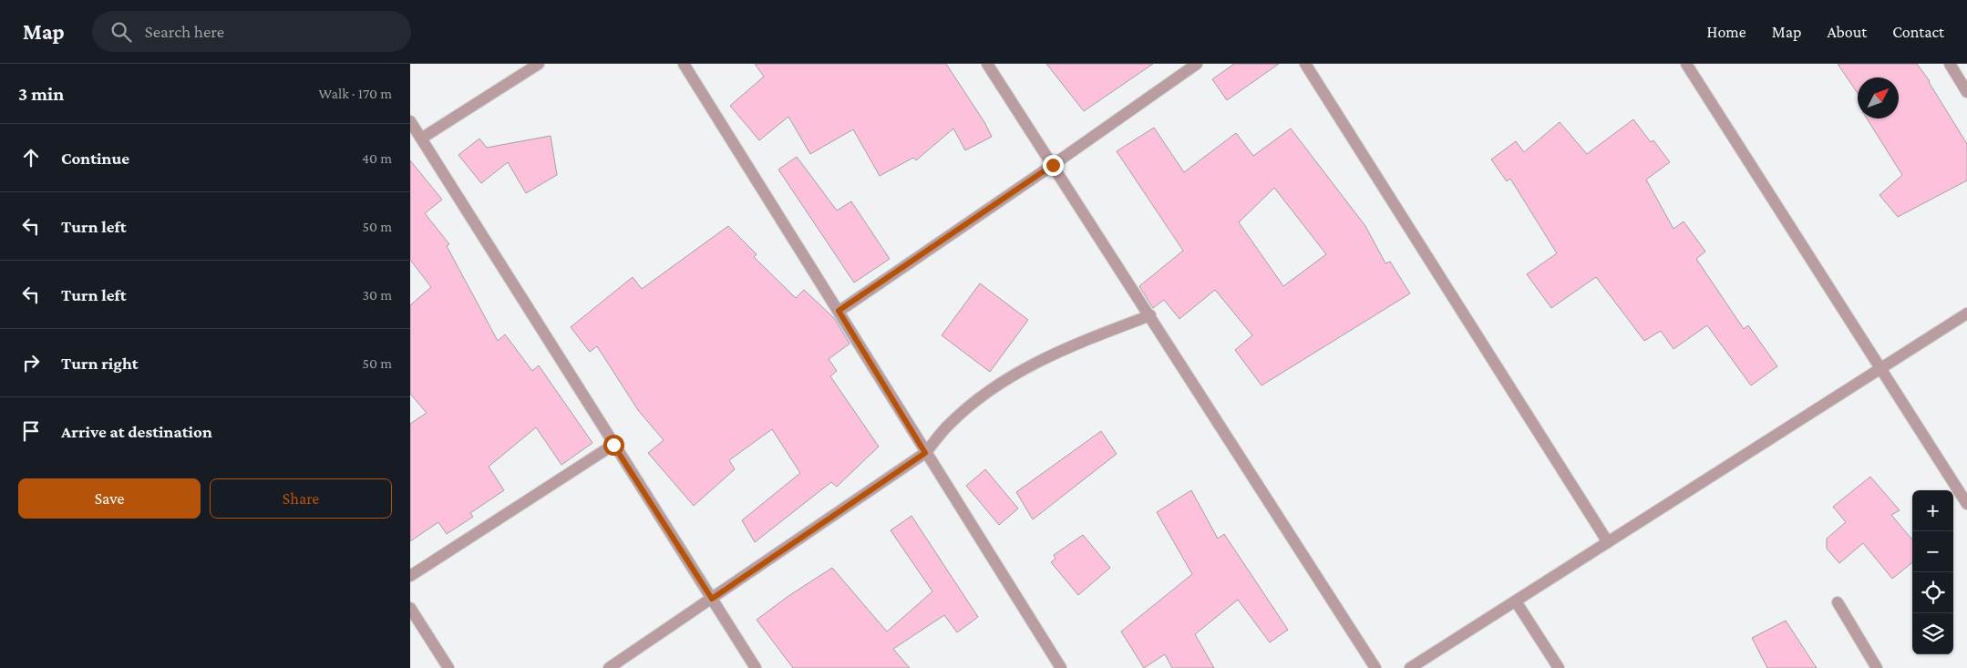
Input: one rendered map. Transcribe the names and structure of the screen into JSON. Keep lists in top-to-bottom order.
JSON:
{
  "north": "top right",
  "page": {
    "header": "Map",
    "search": "Search here",
    "nav": [
      "Home",
      "Map",
      "About",
      "Contact"
    ],
    "heading": ["3 min", "Walk · 170 m"],
    "list": [
      ["Continue", "40 m"],
      ["Turn left", "50 m"],
      ["Turn left", "30 m"],
      ["Turn right", "50 m"],
      "Arrive at destination"
    ],
    "buttons": ["Save", "Share"],
    "map_buttons": ["+", "−"]
  }
}
